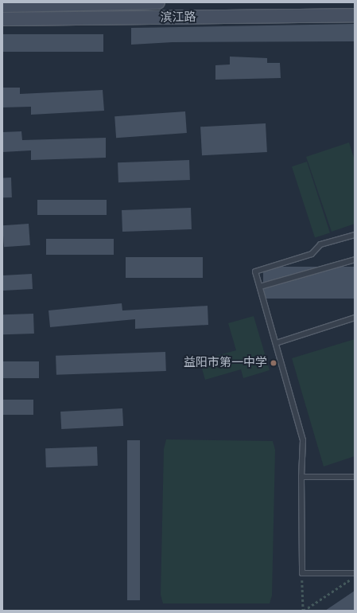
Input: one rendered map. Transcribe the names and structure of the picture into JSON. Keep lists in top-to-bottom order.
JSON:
{
  "streets": {
    "main road": ["滨江路"]
  },
  "places": ["益阳市第一中学"]
}
